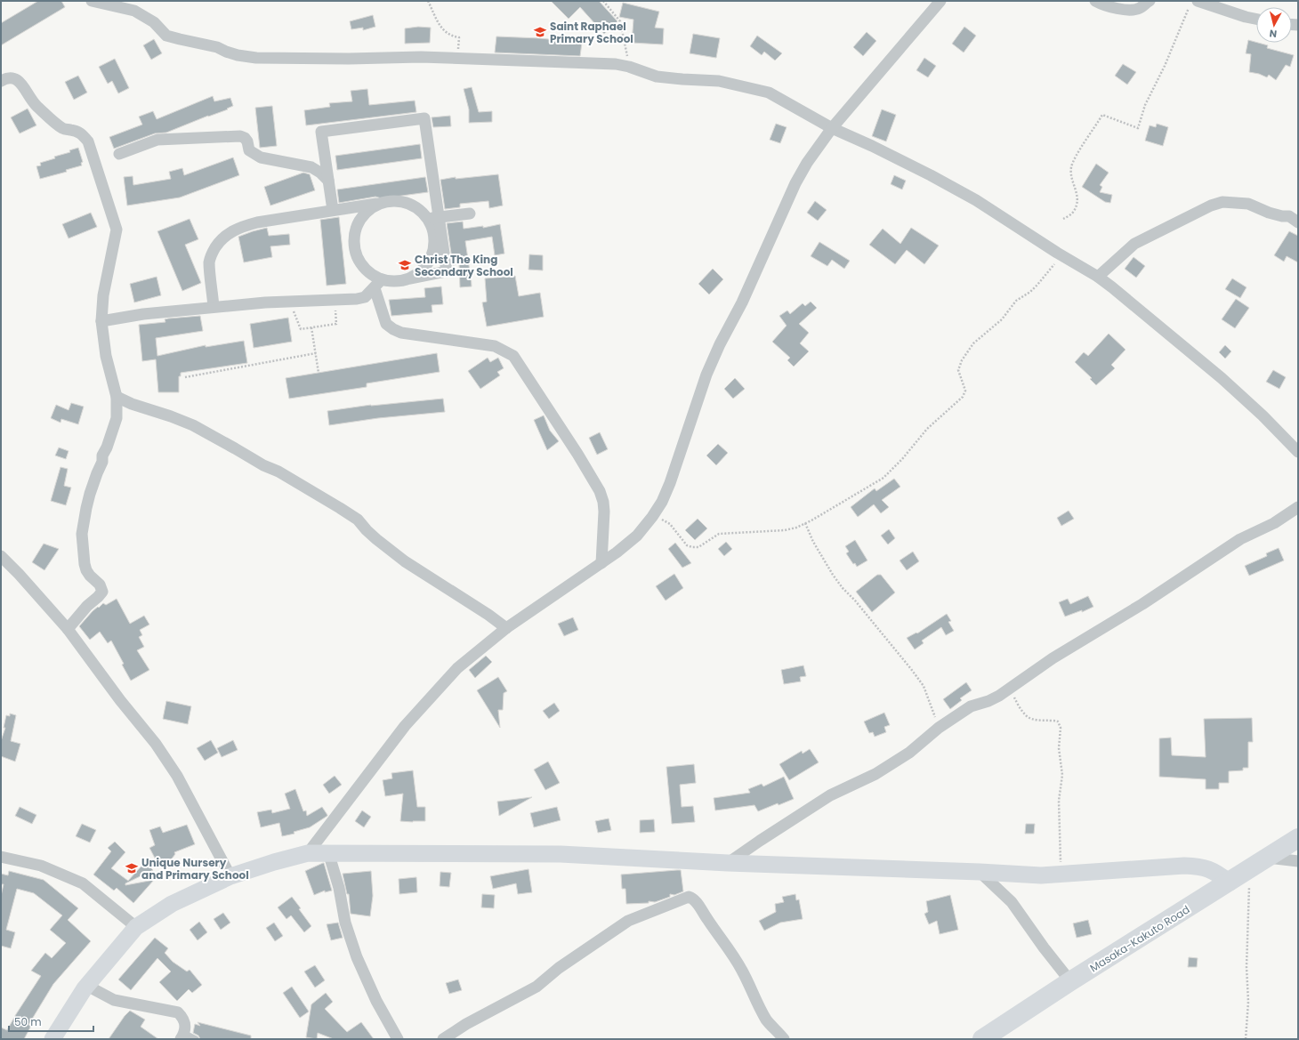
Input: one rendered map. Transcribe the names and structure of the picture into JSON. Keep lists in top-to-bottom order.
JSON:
{
  "streets": {
    "highway": ["Masaka-Kakuto Road"]
  },
  "places": {
    "school or university": ["Saint Raphael Primary School", "Christ The King Secondary School", "Unique Nursery and Primary School"]
  },
  "scale_bar": "50 m",
  "north": "bottom"
}
